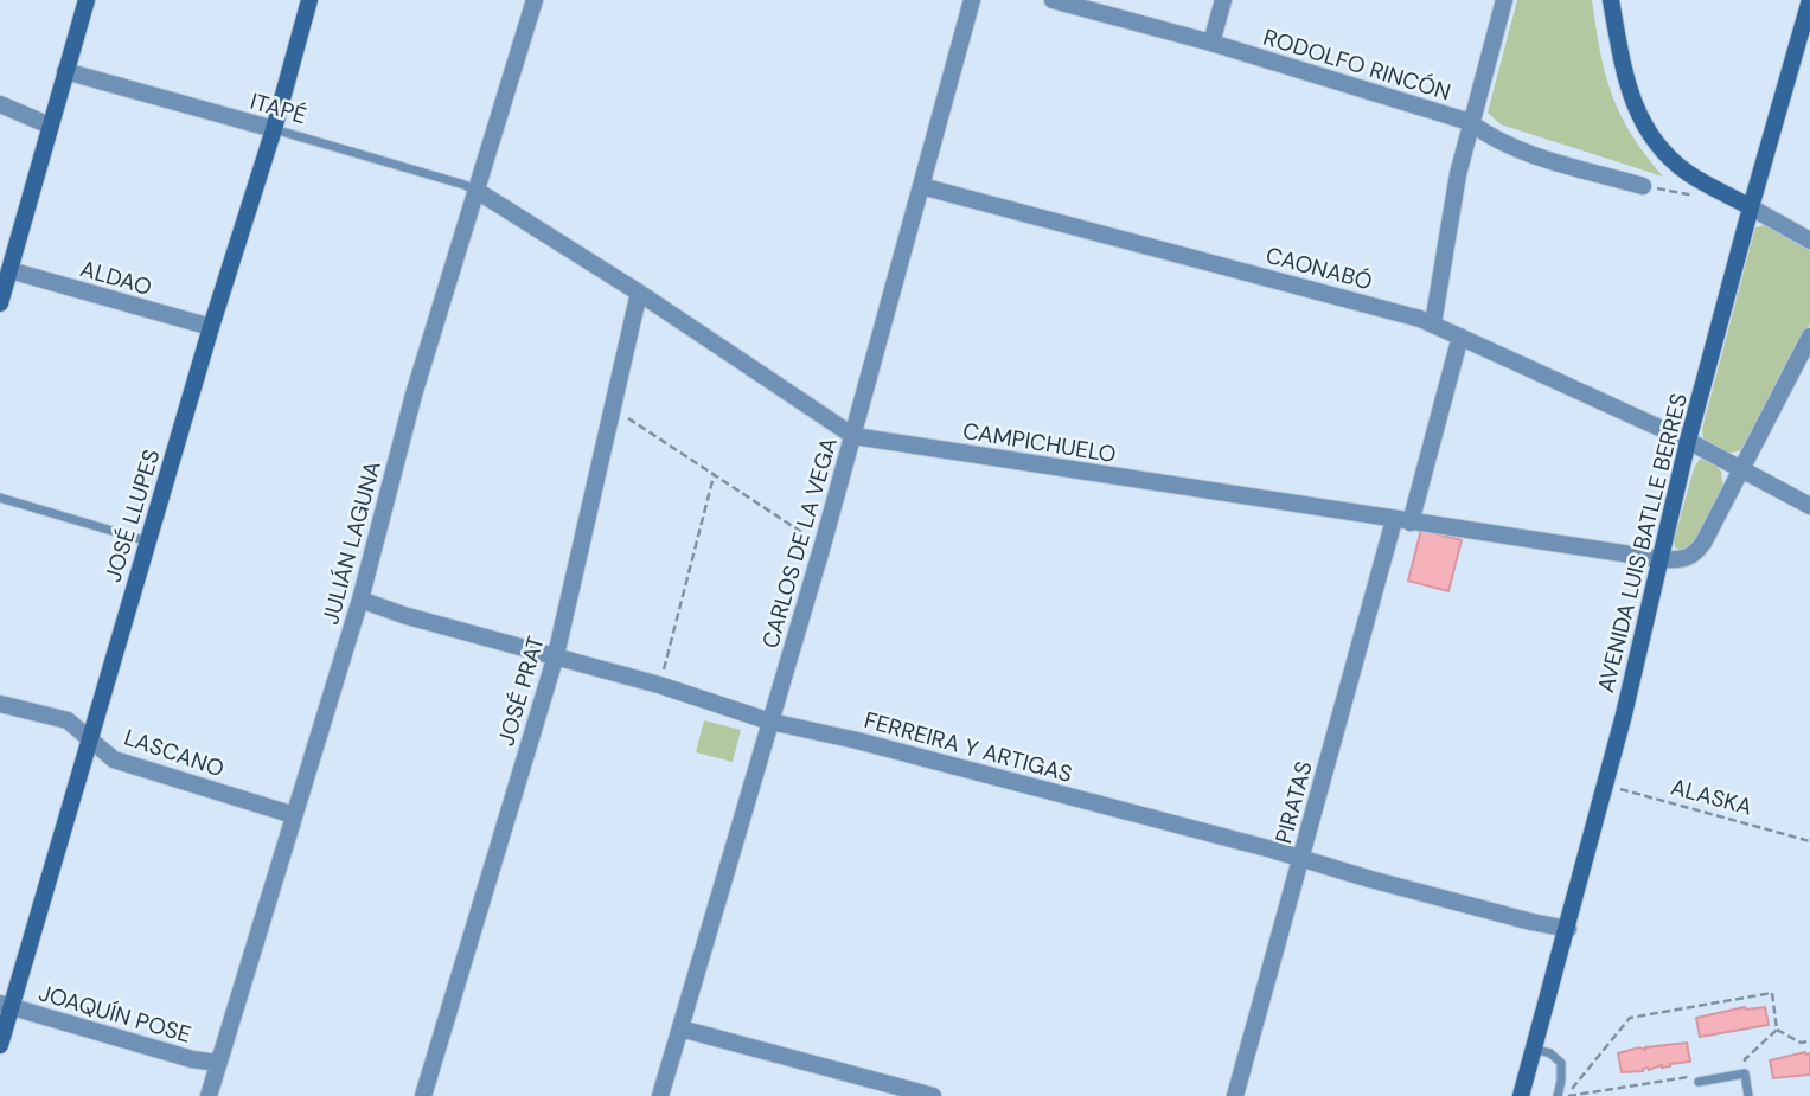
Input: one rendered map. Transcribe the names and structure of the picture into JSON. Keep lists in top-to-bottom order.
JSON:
{
  "streets": {
    "main road": ["JOSÉ LLUPES", "AVENIDA LUIS BATLLE BERRES"],
    "street": [
      "RODOLFO RINCÓN",
      "ITAPÉ",
      "CAONABÓ",
      "ALDAO",
      "CAMPICHUELO",
      "JULIÁN LAGUNA",
      "CARLOS DE LA VEGA",
      "JOSÉ PRAT",
      "FERREIRA Y ARTIGAS",
      "LASCANO",
      "PIRATAS",
      "JOAQUÍN POSE"
    ],
    "path": ["ALASKA"]
  },
  "crossings": [
    ["ITAPÉ", "CAMPICHUELO"],
    ["ITAPÉ", "JOSÉ LLUPES"],
    ["ITAPÉ", "JULIÁN LAGUNA"],
    ["CAONABÓ", "CARLOS DE LA VEGA"],
    ["CAONABÓ", "AVENIDA LUIS BATLLE BERRES"],
    ["CAONABÓ", "PIRATAS"],
    ["ALDAO", "JOSÉ LLUPES"],
    ["CAMPICHUELO", "JULIÁN LAGUNA"],
    ["CAMPICHUELO", "CARLOS DE LA VEGA"],
    ["CAMPICHUELO", "AVENIDA LUIS BATLLE BERRES"],
    ["CAMPICHUELO", "JOSÉ PRAT"],
    ["CAMPICHUELO", "PIRATAS"],
    ["JOSÉ LLUPES", "LASCANO"],
    ["JOSÉ LLUPES", "JOAQUÍN POSE"],
    ["JULIÁN LAGUNA", "FERREIRA Y ARTIGAS"],
    ["JULIÁN LAGUNA", "LASCANO"],
    ["JULIÁN LAGUNA", "JOAQUÍN POSE"],
    ["CARLOS DE LA VEGA", "FERREIRA Y ARTIGAS"],
    ["AVENIDA LUIS BATLLE BERRES", "FERREIRA Y ARTIGAS"],
    ["AVENIDA LUIS BATLLE BERRES", "ALASKA"],
    ["JOSÉ PRAT", "FERREIRA Y ARTIGAS"],
    ["FERREIRA Y ARTIGAS", "PIRATAS"]
  ]
}
